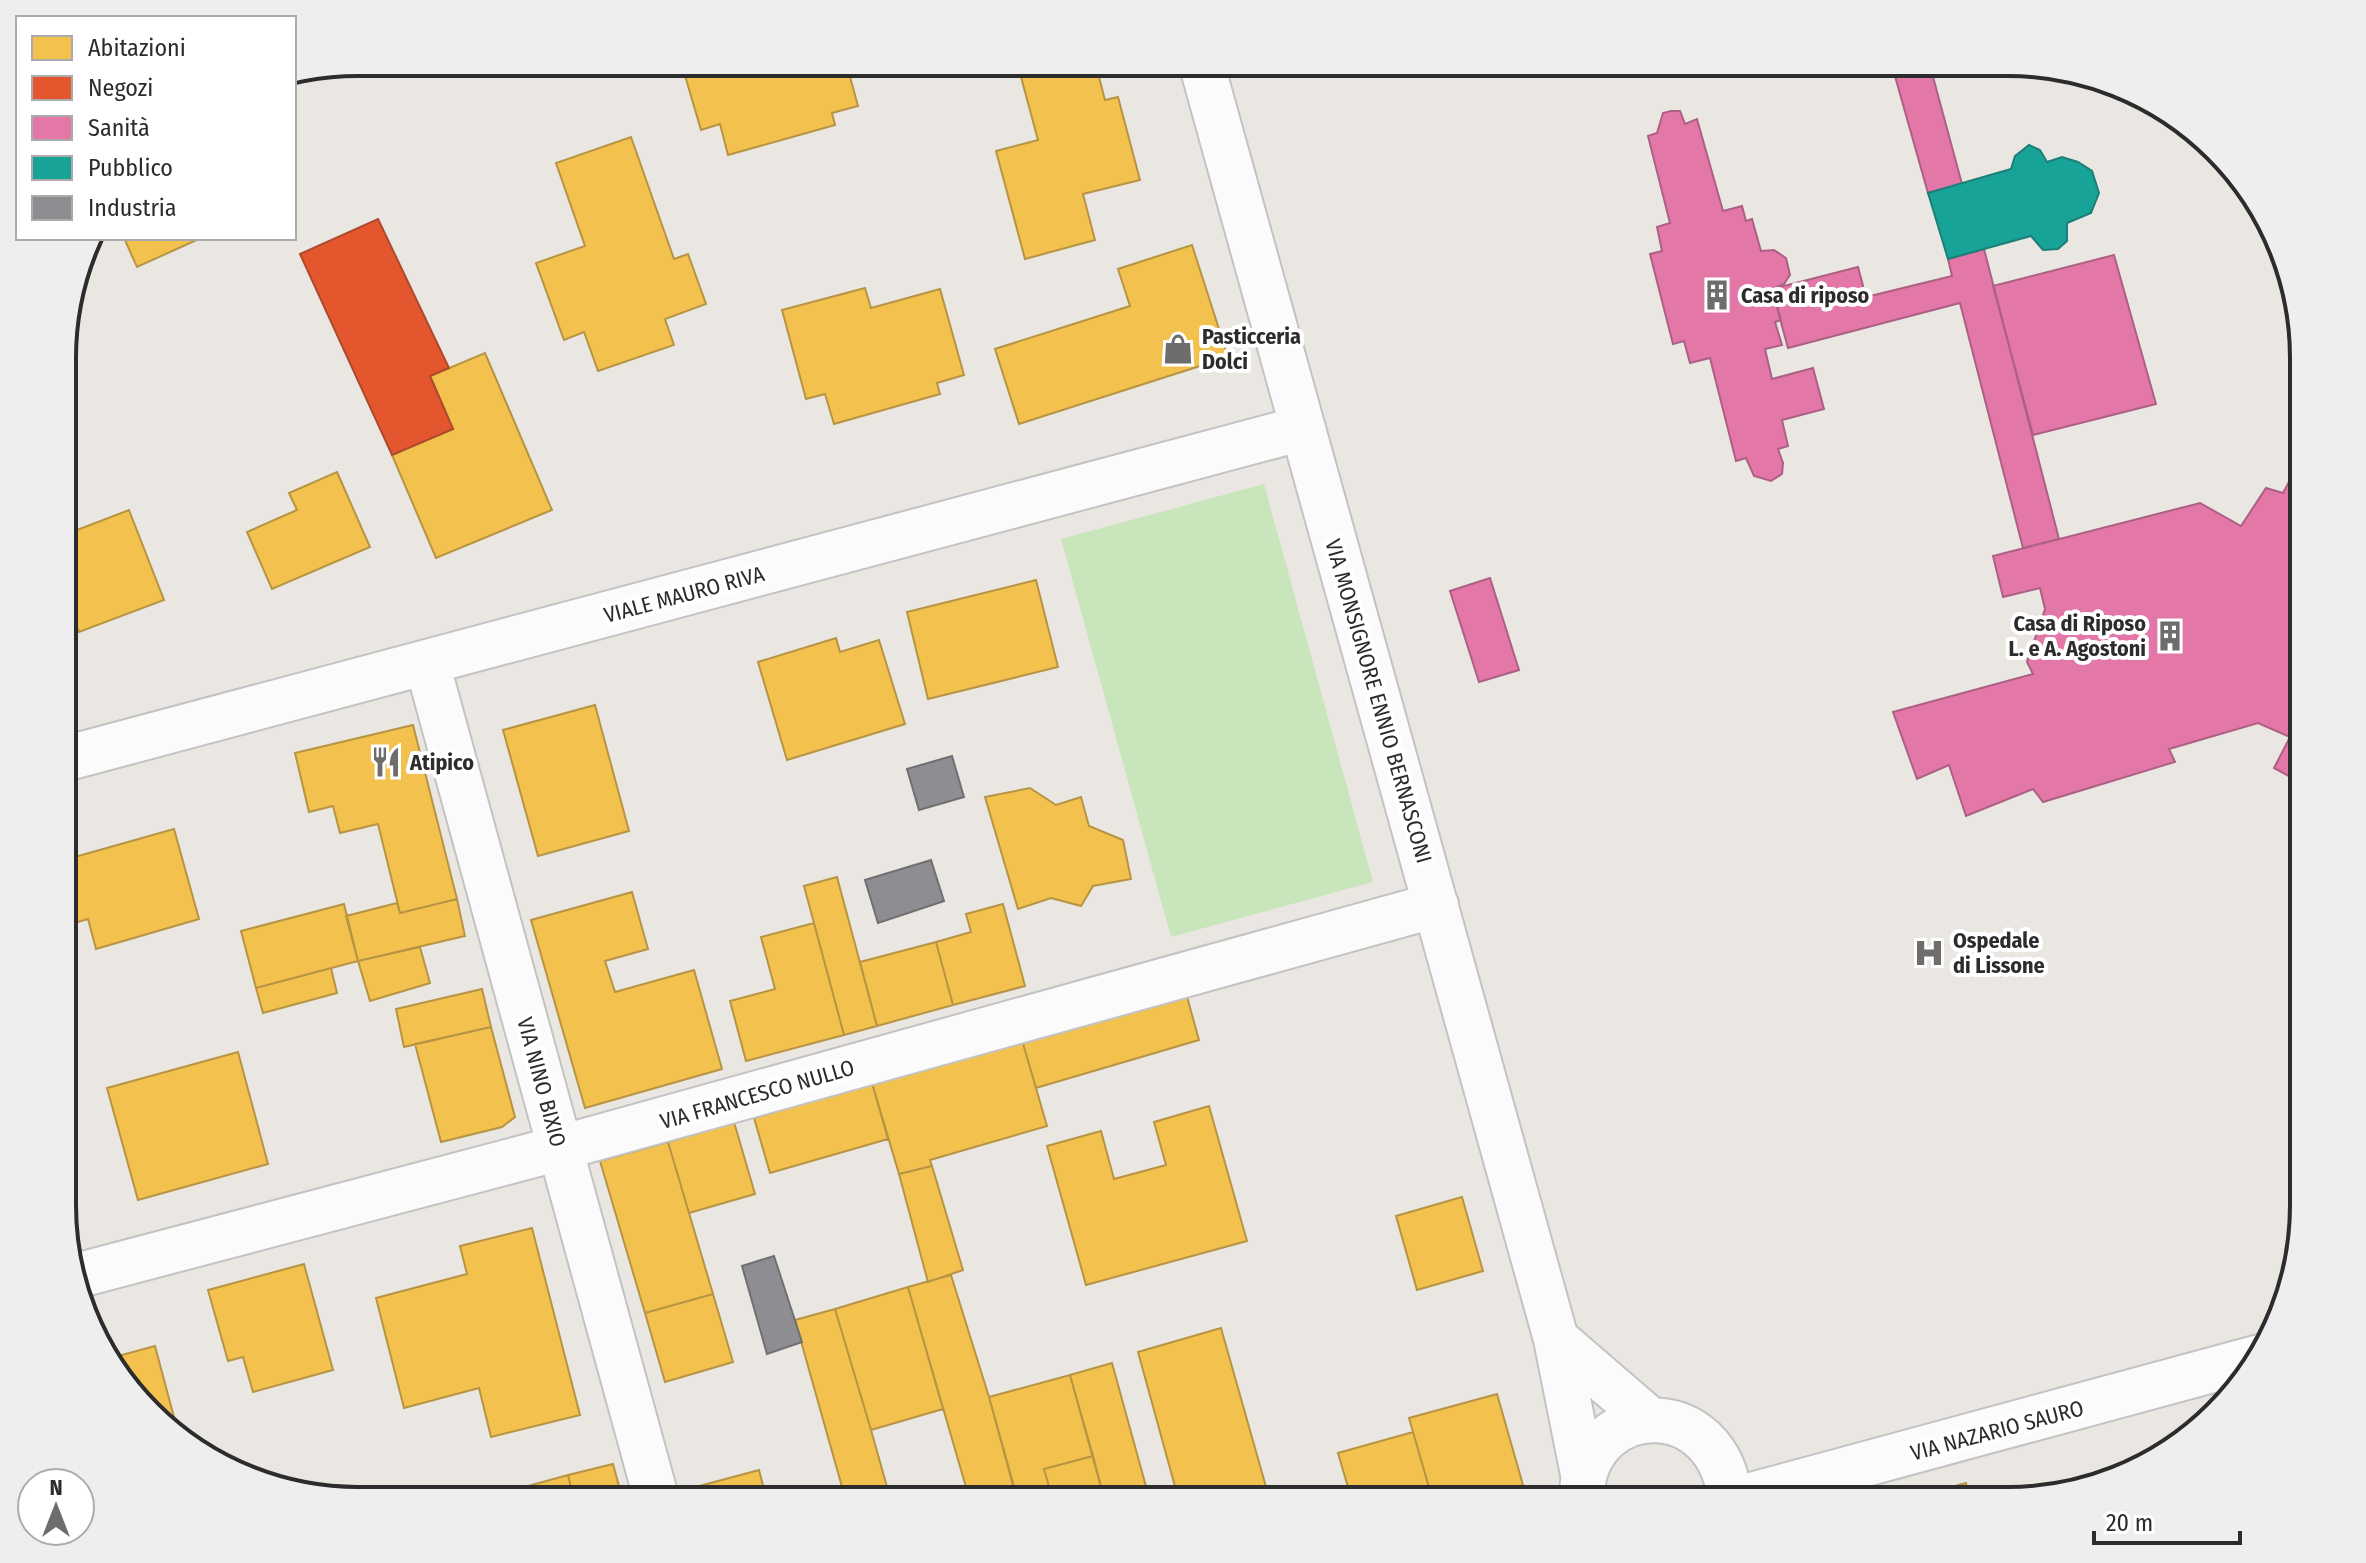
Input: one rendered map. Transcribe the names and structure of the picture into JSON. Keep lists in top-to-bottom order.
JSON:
{
  "streets": {
    "street": [
      "VIALE MAURO RIVA",
      "VIA MONSIGNORE ENNIO BERNASCONI",
      "VIA NINO BIXIO",
      "VIA FRANCESCO NULLO",
      "VIA NAZARIO SAURO"
    ]
  },
  "crossings": [
    ["VIALE MAURO RIVA", "VIA MONSIGNORE ENNIO BERNASCONI"],
    ["VIALE MAURO RIVA", "VIA NINO BIXIO"],
    ["VIA MONSIGNORE ENNIO BERNASCONI", "VIA FRANCESCO NULLO"],
    ["VIA NINO BIXIO", "VIA FRANCESCO NULLO"]
  ],
  "places": {
    "building": ["Casa di riposo", "Casa di Riposo L. e A. Agostoni"],
    "shop": ["Pasticceria Dolci"],
    "restaurant": ["Atipico"],
    "hospital": ["Ospedale di Lissone"]
  },
  "legend": [
    "Abitazioni",
    "Negozi",
    "Sanità",
    "Pubblico",
    "Industria"
  ],
  "scale_bar": "20 m",
  "north": "top"
}
